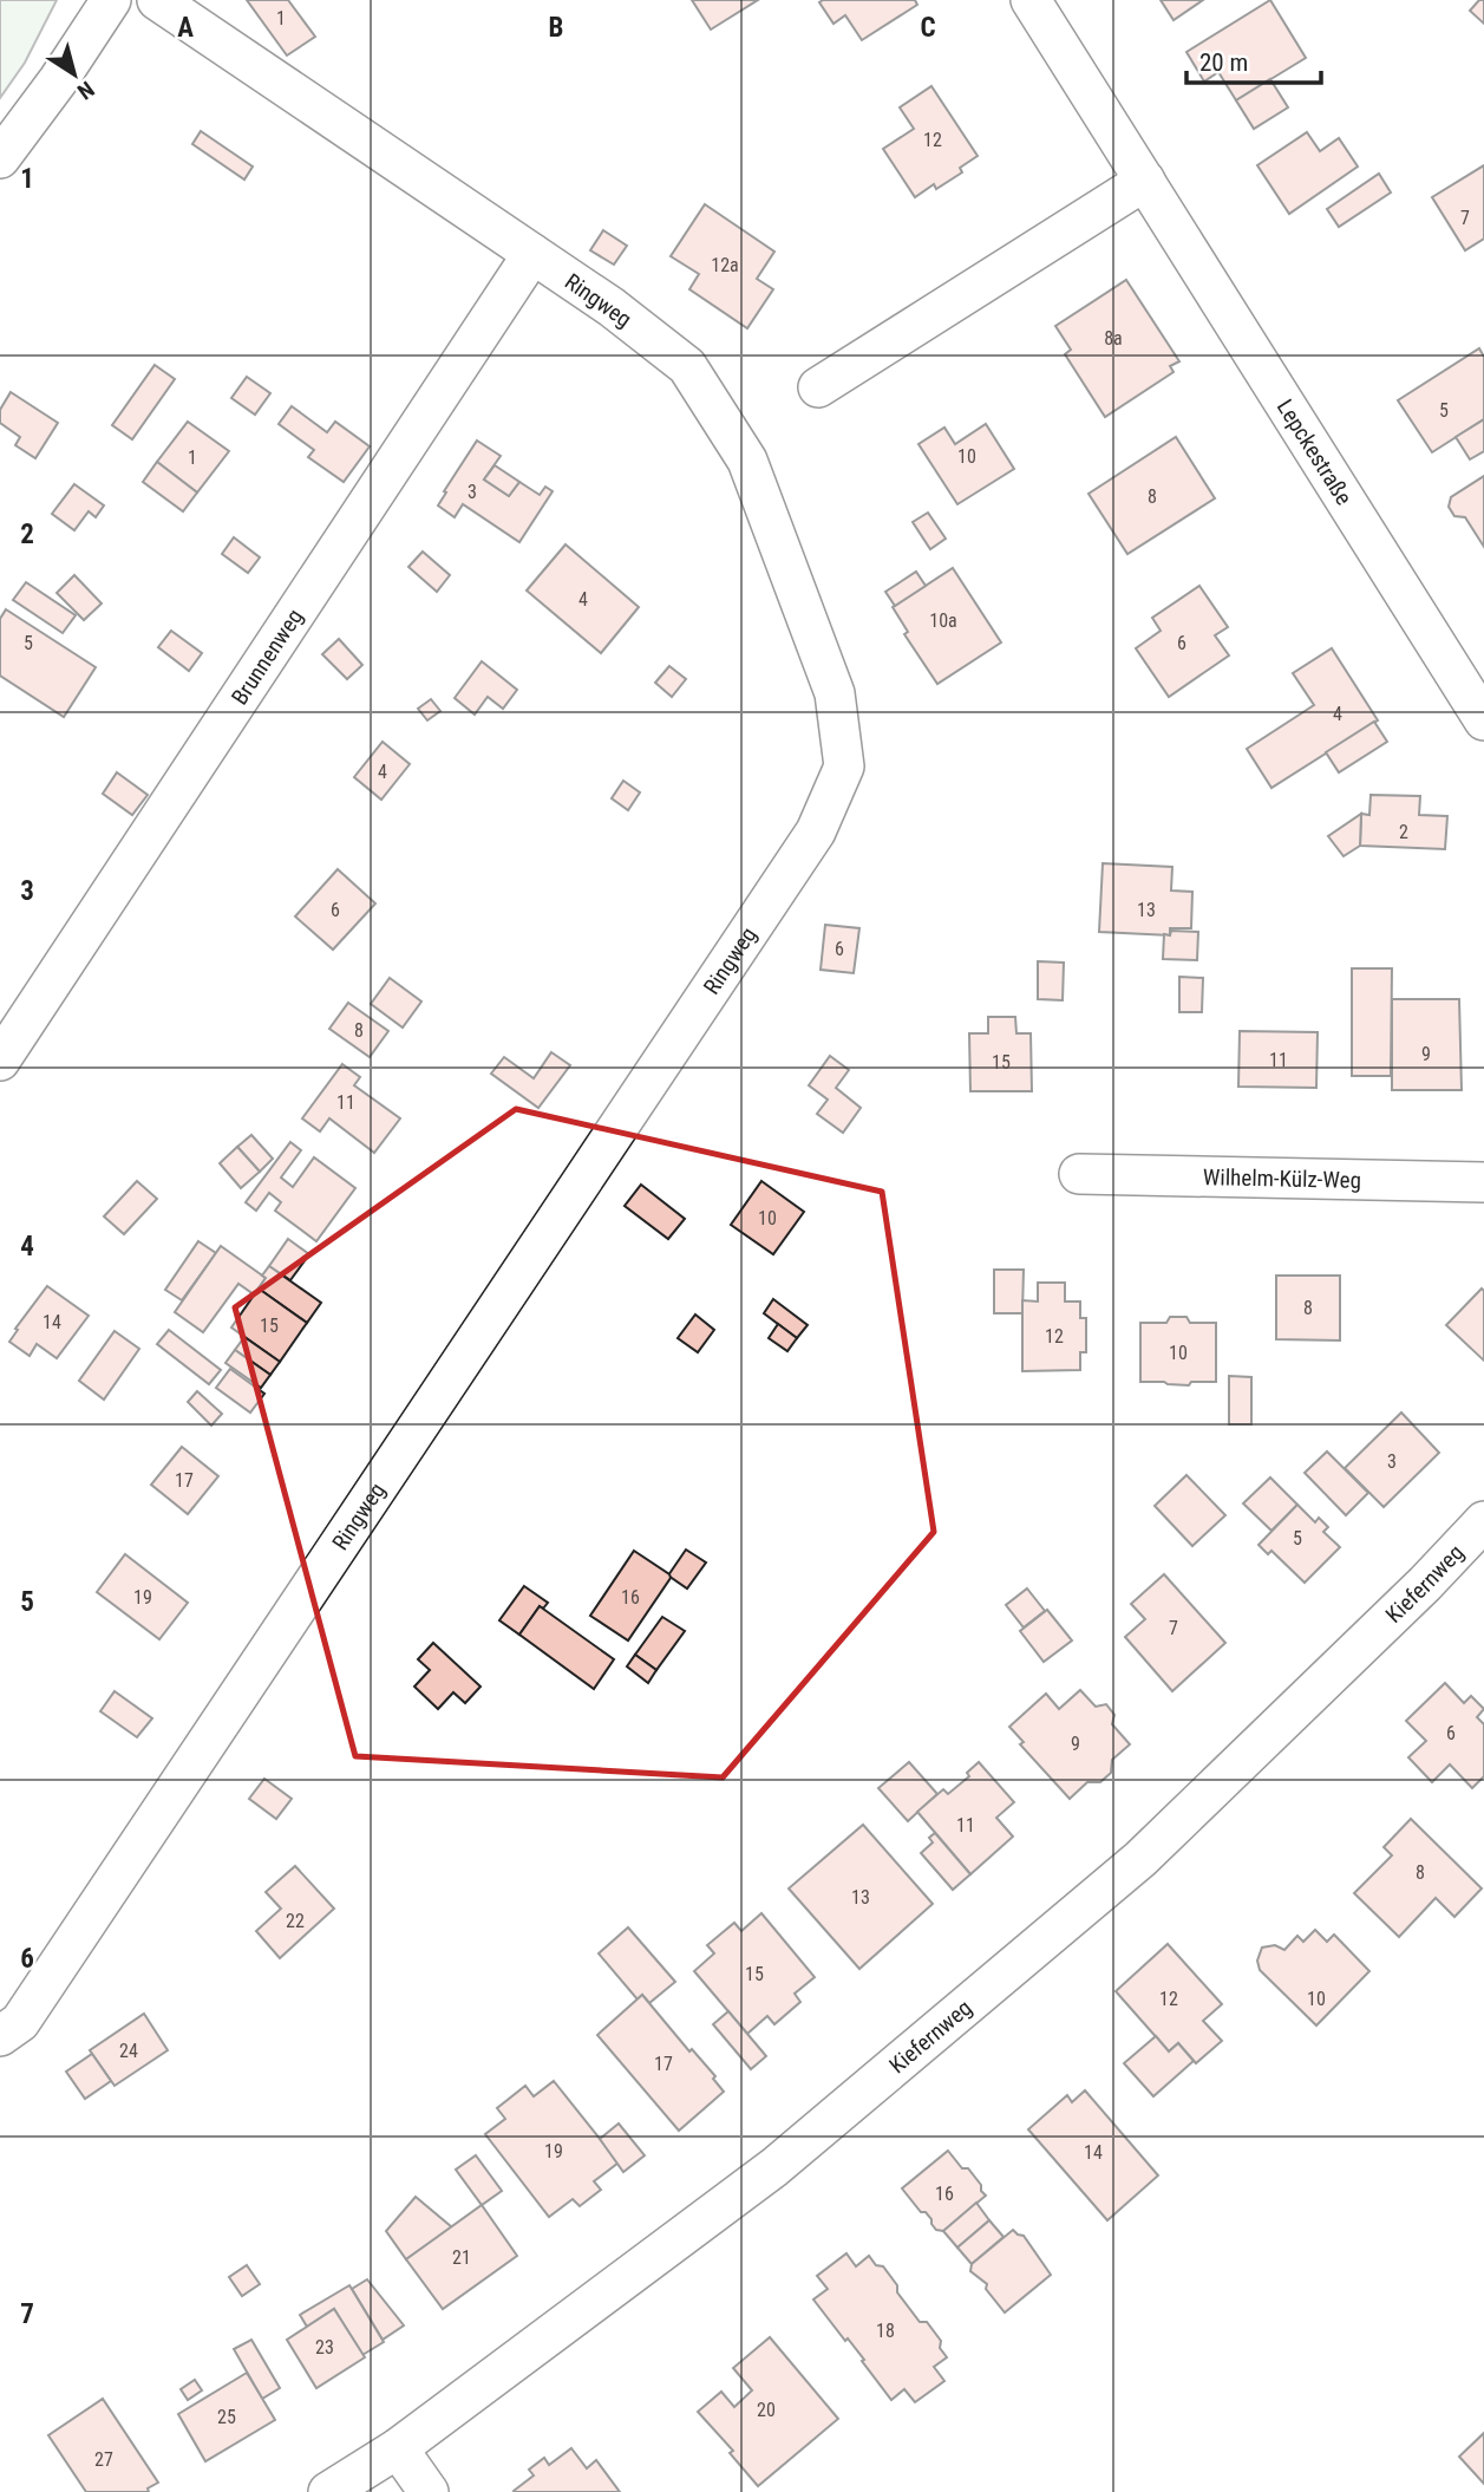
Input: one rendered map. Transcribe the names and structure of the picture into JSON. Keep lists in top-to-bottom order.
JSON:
{
  "streets": {
    "street": [
      "Ringweg",
      "Lepckestraße",
      "Brunnenweg",
      "Wilhelm-Külz-Weg",
      "Kiefernweg"
    ]
  },
  "crossings": [
    ["Ringweg", "Brunnenweg"]
  ],
  "house_numbers": [
    "1",
    "12",
    "7",
    "12a",
    "8a",
    "5",
    "10",
    "1",
    "3",
    "8",
    "4",
    "10a",
    "5",
    "6",
    "4",
    "4",
    "2",
    "6",
    "13",
    "6",
    "8",
    "9",
    "11",
    "15",
    "11",
    "10",
    "8",
    "14",
    "15",
    "12",
    "10",
    "3",
    "17",
    "5",
    "19",
    "16",
    "7",
    "6",
    "9",
    "11",
    "8",
    "13",
    "22",
    "15",
    "12",
    "10",
    "24",
    "17",
    "19",
    "14",
    "16",
    "21",
    "18",
    "23",
    "20",
    "25",
    "27"
  ],
  "scale_bar": "20 m",
  "north": "bottom right",
  "grid": {
    "columns": ["A", "B", "C"],
    "rows": [
      "1",
      "2",
      "3",
      "4",
      "5",
      "6",
      "7"
    ]
  }
}
